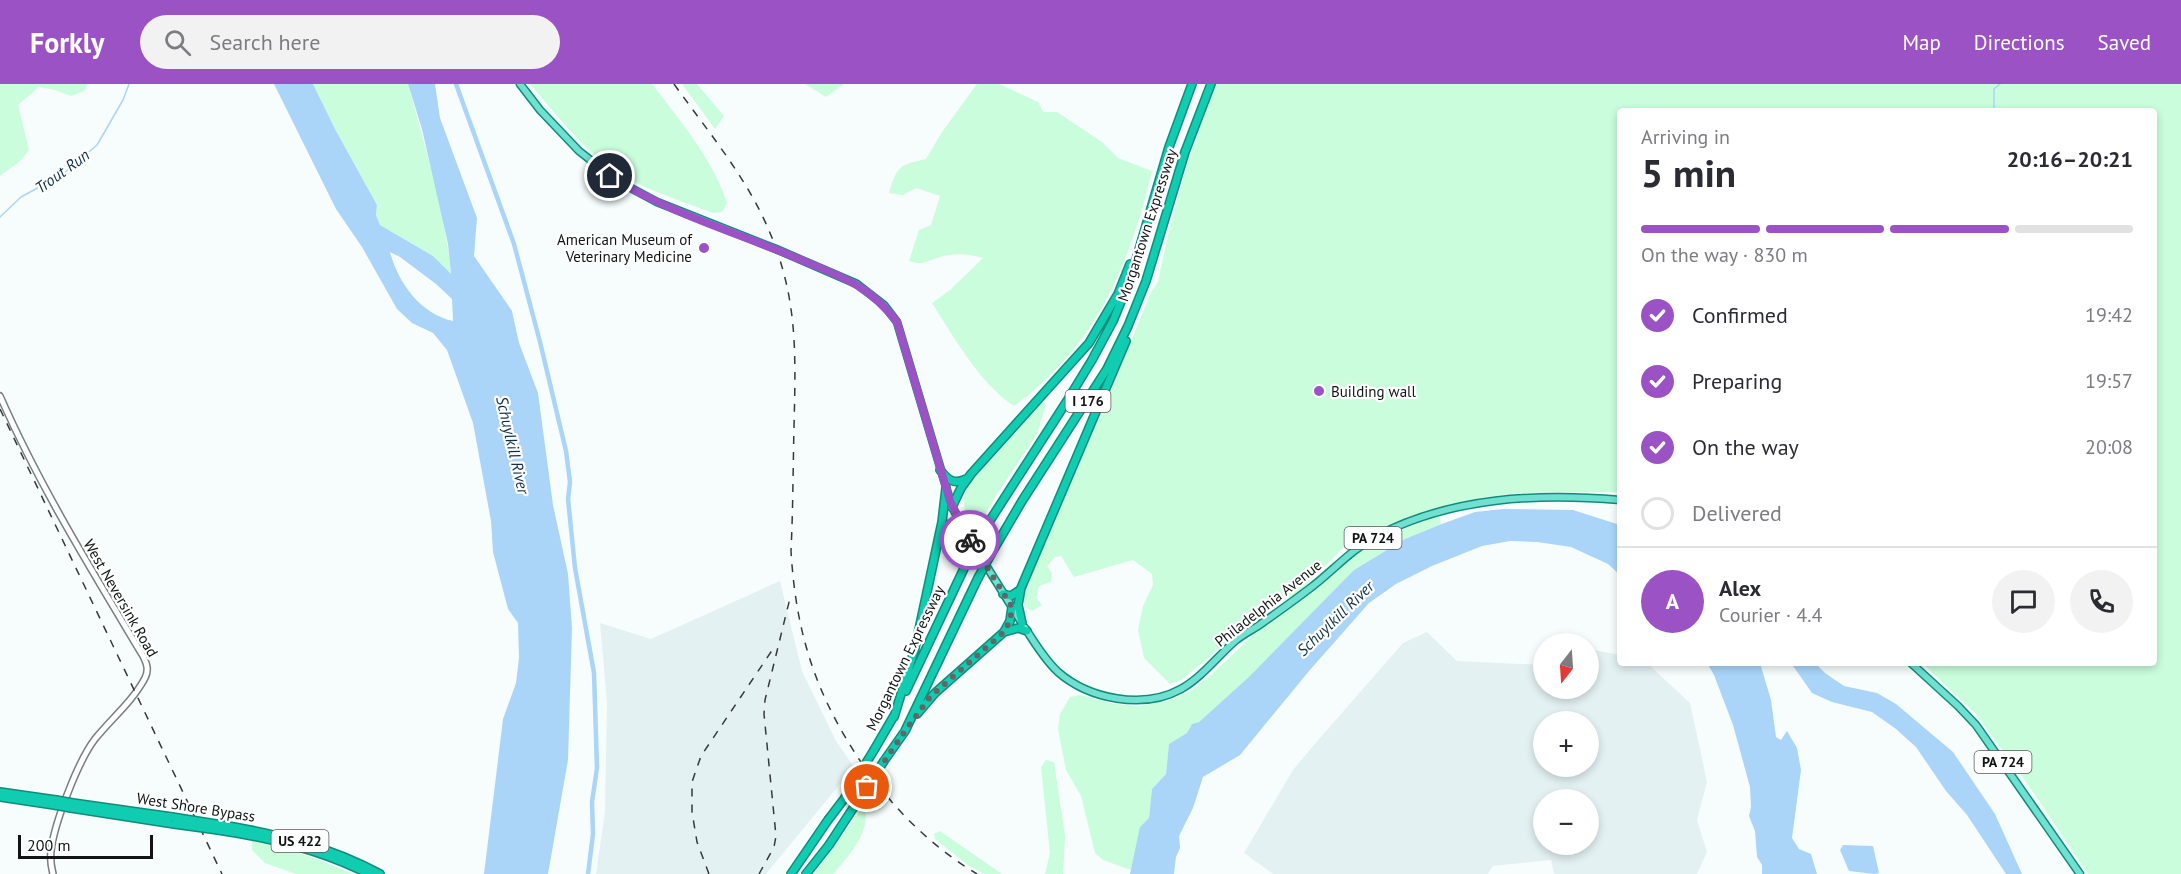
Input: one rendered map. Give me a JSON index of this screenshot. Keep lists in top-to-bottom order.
{
  "streets": {
    "highway": [
      "Morgantown Expressway",
      "I 176",
      "West Shore Bypass",
      "US 422"
    ],
    "main road": ["PA 724", "Philadelphia Avenue"],
    "street": ["West Neversink Road"]
  },
  "water": ["Trout Run", "Schuylkill River"],
  "places": ["American Museum of Veterinary Medicine", "Building wall"],
  "scale_bar": "200 m",
  "north": "bottom",
  "page": {
    "header": "Forkly",
    "search": "Search here",
    "nav": ["Map", "Directions", "Saved"],
    "heading": ["5 min", "Arriving in", "20:16–20:21"],
    "panel": ["Alex", "Courier · 4.4"],
    "bar": "On the way · 830 m",
    "list": [
      ["Confirmed", "19:42"],
      ["Preparing", "19:57"],
      ["On the way", "20:08"],
      "Delivered"
    ],
    "round": "A",
    "map_buttons": ["+", "−"],
    "scale": "200 m"
  }
}
